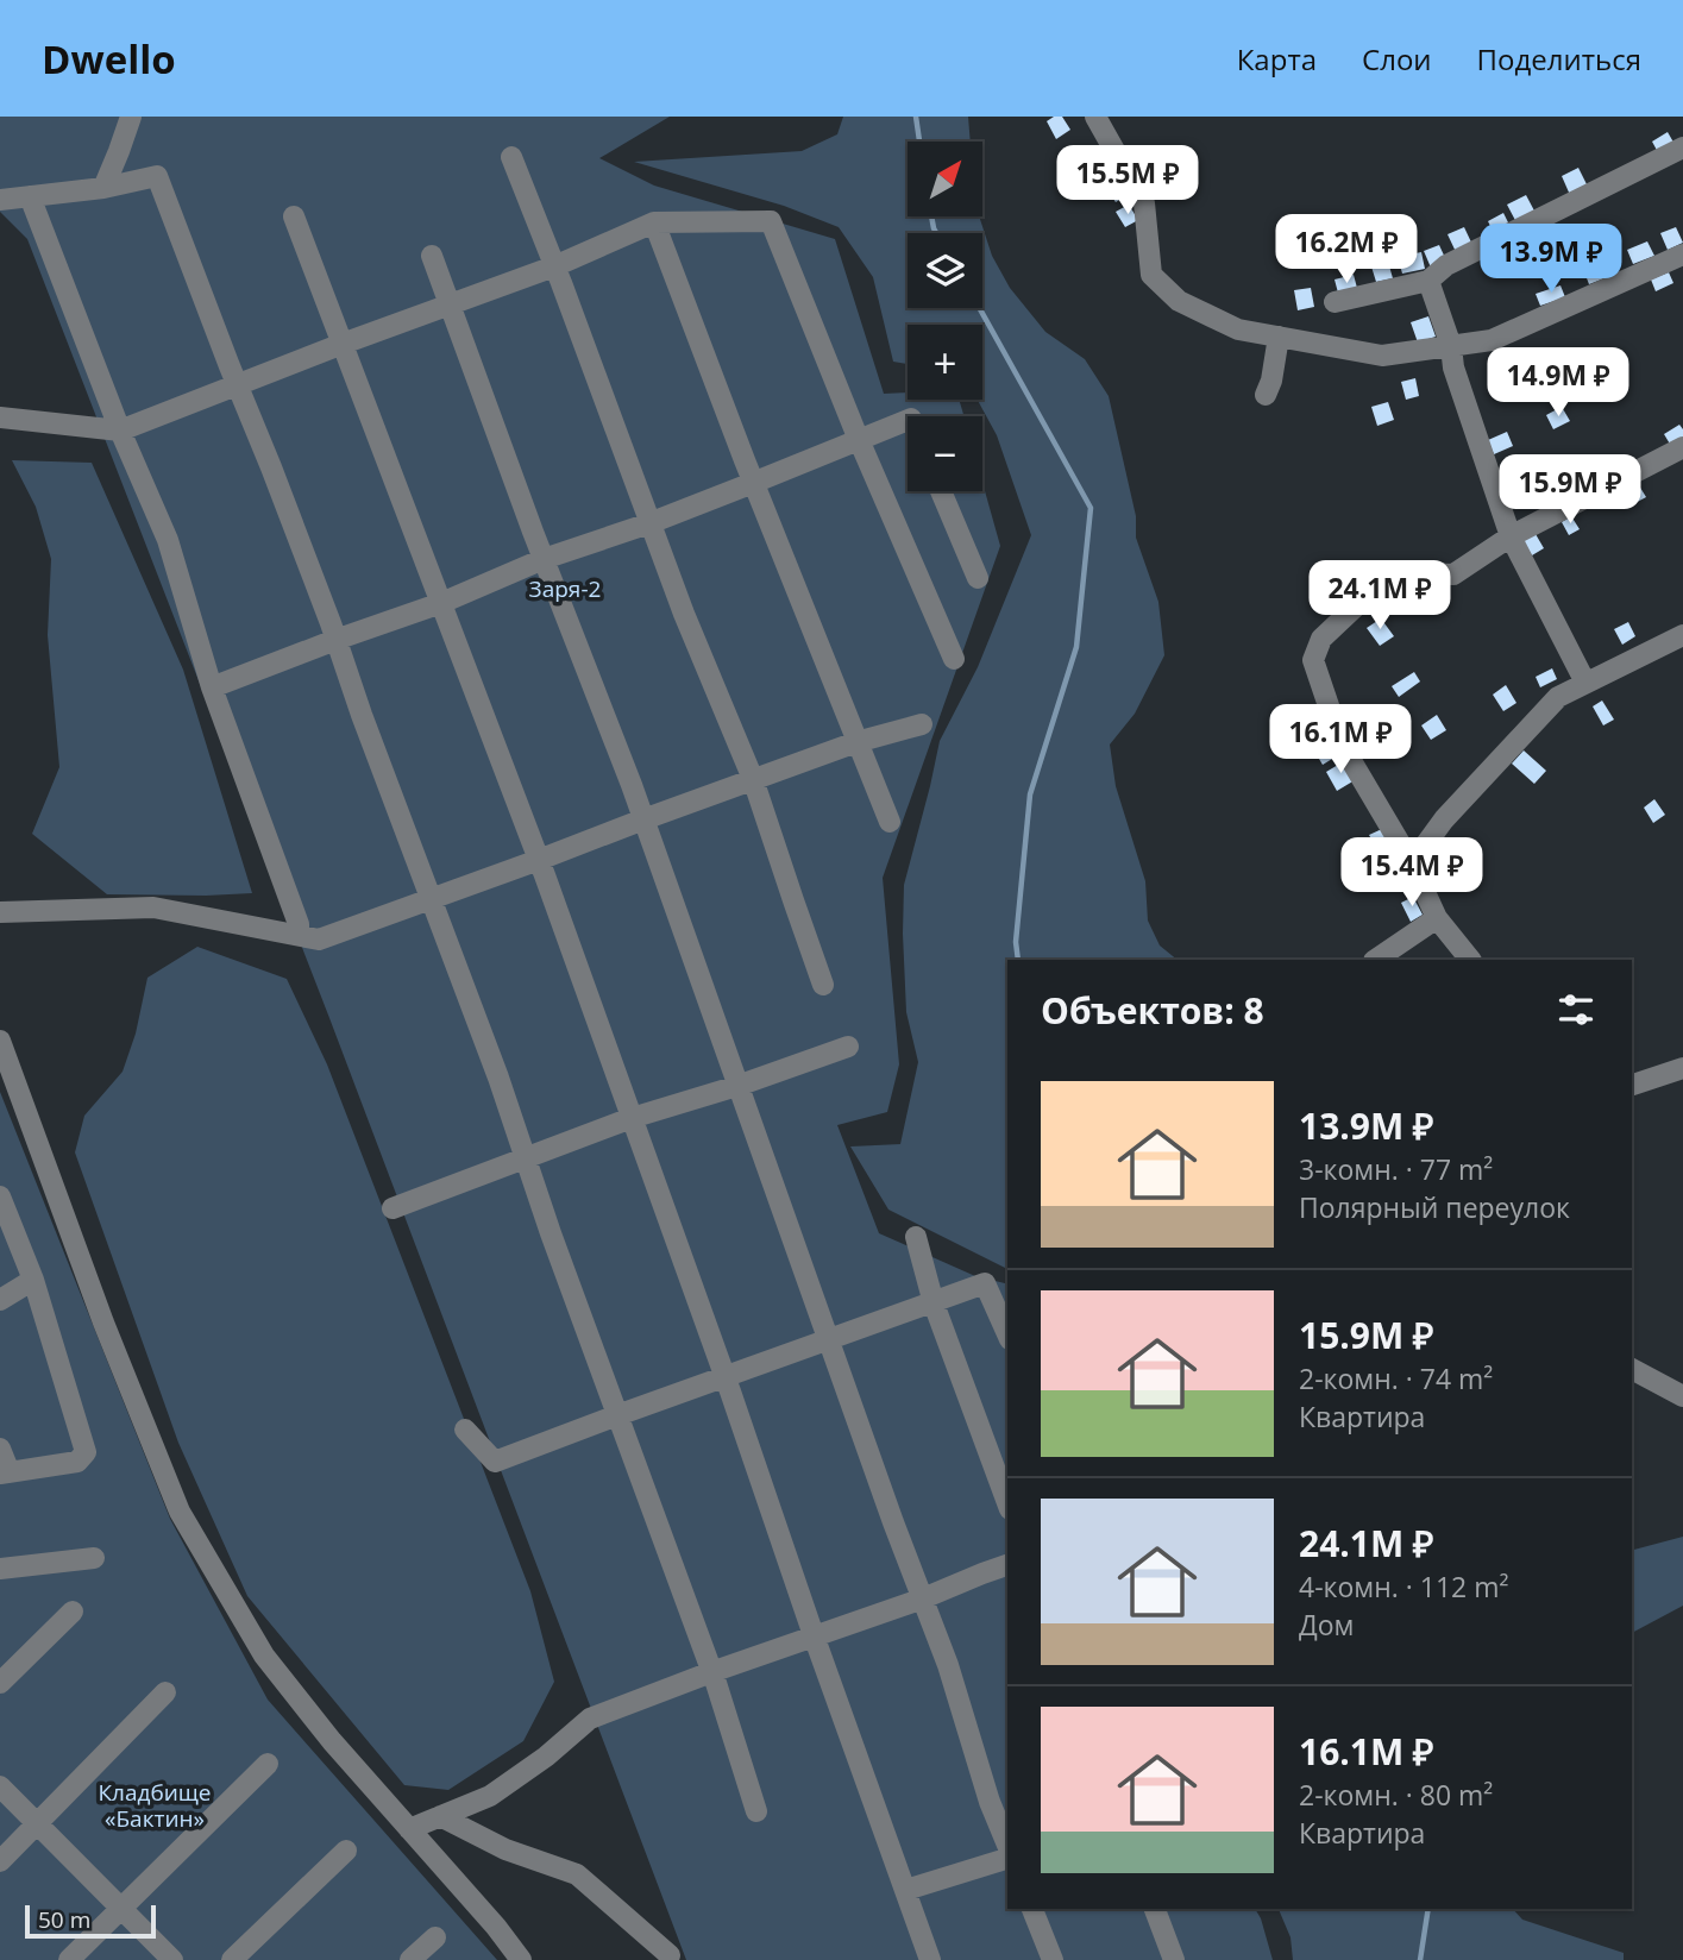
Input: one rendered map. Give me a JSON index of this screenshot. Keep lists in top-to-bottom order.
{
  "parks": ["Заря-2", "Кладбище «Бактин»"],
  "scale_bar": "50 m",
  "north": "top right",
  "page": {
    "header": "Dwello",
    "nav": ["Карта", "Слои", "Поделиться"],
    "map_buttons": ["+", "−"],
    "price": [
      "15.5M ₽",
      "16.2M ₽",
      "13.9M ₽",
      "14.9M ₽",
      "15.9M ₽",
      "24.1M ₽",
      "16.1M ₽",
      "15.4M ₽"
    ],
    "heading": "Объектов: 8",
    "list": [
      {
        "name": "13.9M ₽",
        "note": "3-комн. · 77 m² · Полярный переулок"
      },
      {
        "name": "15.9M ₽",
        "note": "2-комн. · 74 m² · Квартира"
      },
      {
        "name": "24.1M ₽",
        "note": "4-комн. · 112 m² · Дом"
      },
      {
        "name": "16.1M ₽",
        "note": "2-комн. · 80 m² · Квартира"
      }
    ],
    "scale": "50 m"
  }
}
